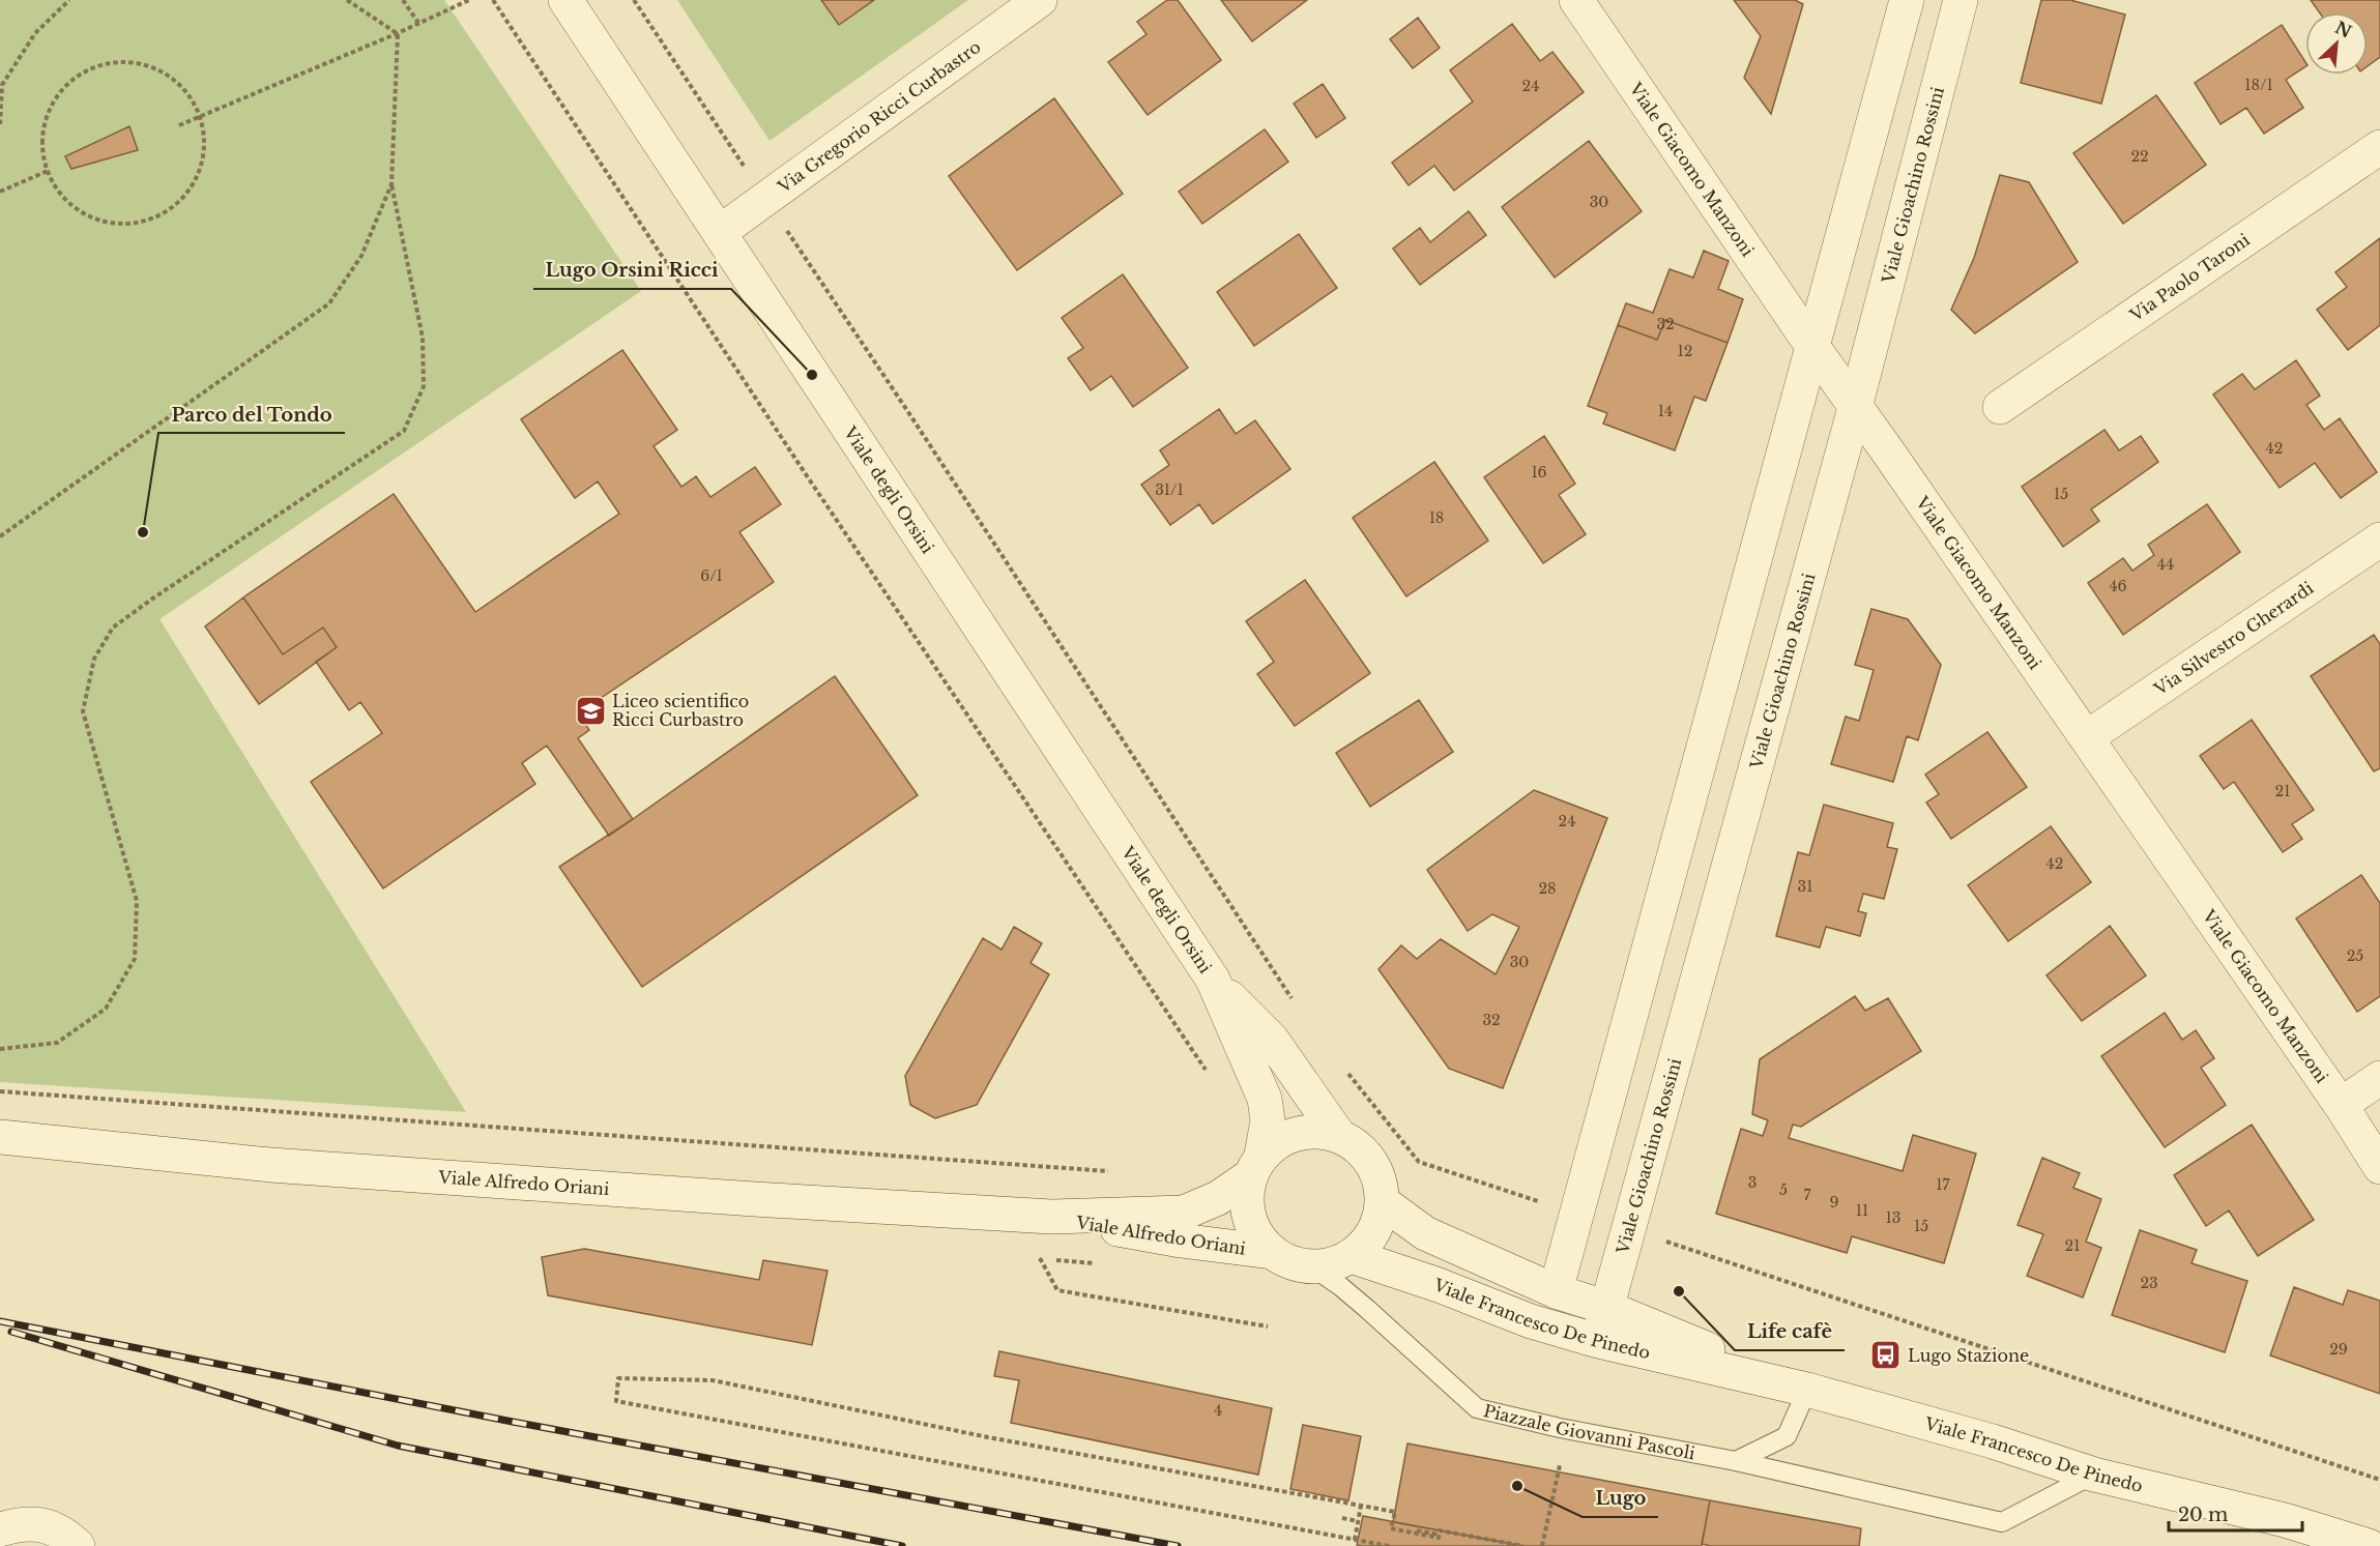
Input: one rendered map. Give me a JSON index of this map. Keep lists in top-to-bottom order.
{
  "streets": {
    "street": [
      "Via Gregorio Ricci Curbastro",
      "Viale Giacomo Manzoni",
      "Viale Gioachino Rossini",
      "Via Paolo Taroni",
      "Viale degli Orsini",
      "Via Silvestro Gherardi",
      "Viale Alfredo Oriani",
      "Viale Francesco De Pinedo"
    ],
    "lane": ["Piazzale Giovanni Pascoli"]
  },
  "crossings": [
    ["Via Gregorio Ricci Curbastro", "Viale degli Orsini"],
    ["Viale Giacomo Manzoni", "Viale Gioachino Rossini"],
    ["Viale Giacomo Manzoni", "Via Silvestro Gherardi"],
    ["Viale Gioachino Rossini", "Viale Francesco De Pinedo"],
    ["Viale degli Orsini", "Viale Alfredo Oriani"],
    ["Viale degli Orsini", "Viale Francesco De Pinedo"],
    ["Viale degli Orsini", "Piazzale Giovanni Pascoli"],
    ["Viale Alfredo Oriani", "Viale Francesco De Pinedo"],
    ["Viale Alfredo Oriani", "Piazzale Giovanni Pascoli"],
    ["Viale Francesco De Pinedo", "Piazzale Giovanni Pascoli"]
  ],
  "places": {
    "other": [
      "Lugo Orsini Ricci",
      "Parco del Tondo",
      "Life cafè",
      "Lugo"
    ],
    "school or university": ["Liceo scientifico Ricci Curbastro"],
    "bus stop": ["Lugo Stazione"]
  },
  "house_numbers": [
    "18/1",
    "24",
    "22",
    "30",
    "32",
    "12",
    "14",
    "42",
    "16",
    "31/1",
    "15",
    "18",
    "44",
    "6/1",
    "46",
    "21",
    "24",
    "42",
    "31",
    "28",
    "25",
    "30",
    "32",
    "3",
    "17",
    "5",
    "7",
    "9",
    "11",
    "13",
    "15",
    "21",
    "23",
    "29",
    "4"
  ],
  "scale_bar": "20 m",
  "north": "top right"
}
